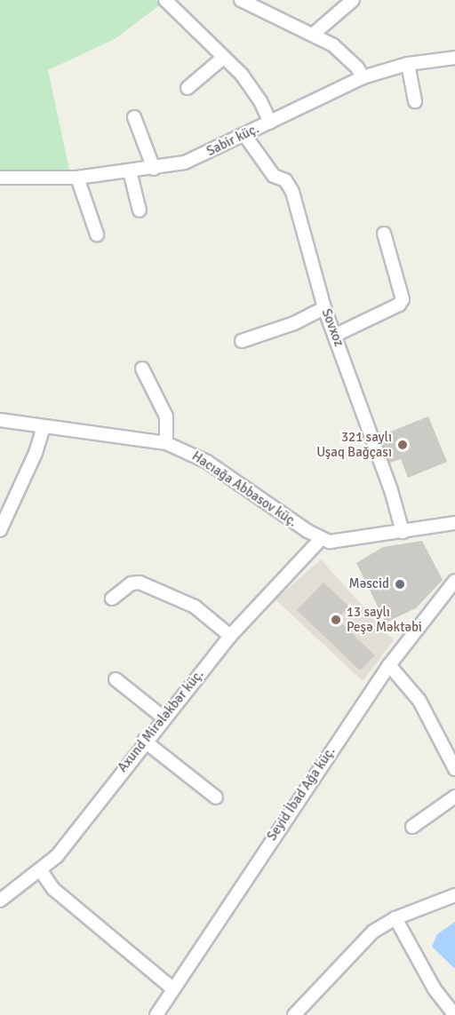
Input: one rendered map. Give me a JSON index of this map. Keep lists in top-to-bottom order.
{
  "streets": {
    "street": [
      "Sabir küç.",
      "Sovxoz",
      "Hacıağa Abbasov küç.",
      "Axund Mirələkbər küç.",
      "Seyid İbad Ağa küç."
    ]
  },
  "crossings": [
    ["Sabir küç.", "Sovxoz"],
    ["Sovxoz", "Hacıağa Abbasov küç."],
    ["Hacıağa Abbasov küç.", "Axund Mirələkbər küç."]
  ],
  "places": ["321 saylı Uşaq Bağçası", "Məscid", "13 saylı Peşə Məktəbi"]
}
